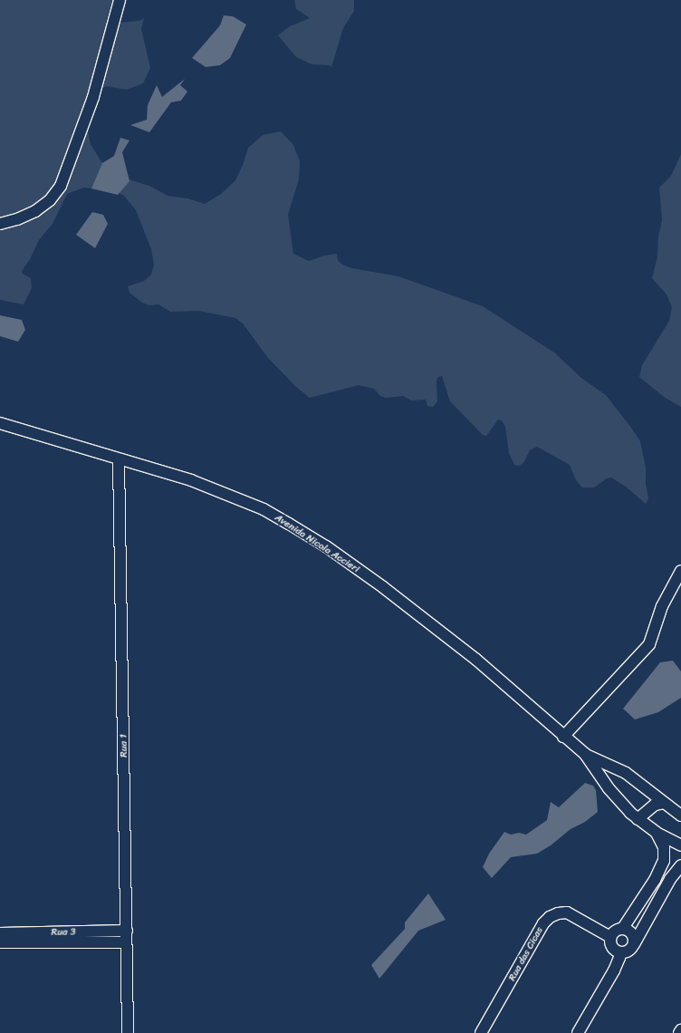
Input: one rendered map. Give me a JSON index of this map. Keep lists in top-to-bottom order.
{
  "streets": {
    "street": [
      "Avenida Nicola Accieri",
      "Rua 1",
      "Rua 3",
      "Rua das Cicas"
    ]
  },
  "crossings": [
    ["Avenida Nicola Accieri", "Rua 1"],
    ["Rua 1", "Rua 3"]
  ]
}
